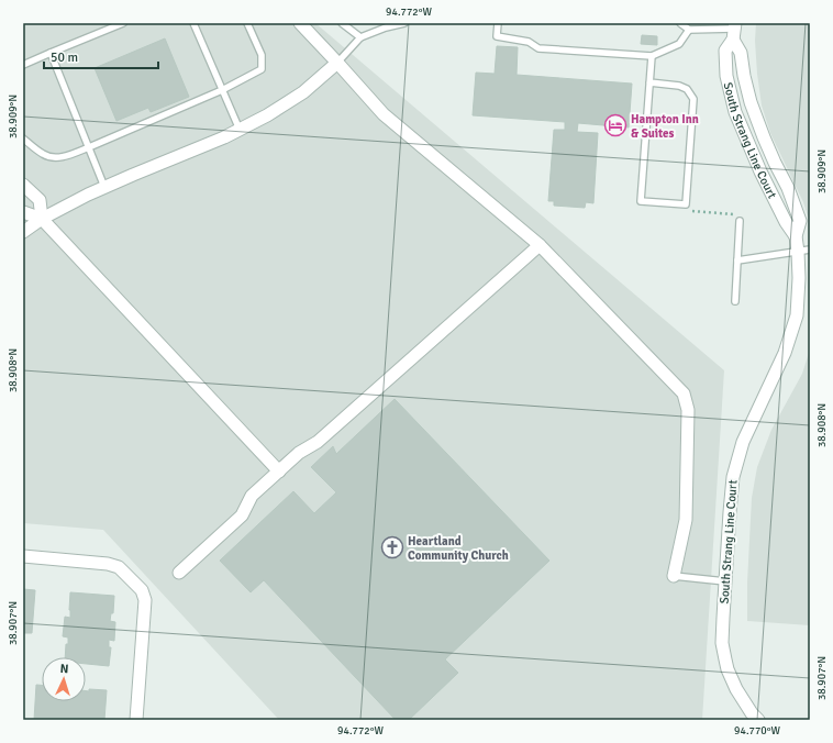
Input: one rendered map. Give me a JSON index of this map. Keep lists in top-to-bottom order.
{
  "streets": {
    "street": ["South Strang Line Court"]
  },
  "places": {
    "hotel": ["Hampton Inn & Suites"],
    "church": ["Heartland Community Church"]
  },
  "scale_bar": "50 m",
  "north": "top",
  "coordinates": [
    "94.772°W",
    "38.909°N",
    "38.908°N",
    "38.907°N",
    "94.770°W"
  ]
}
